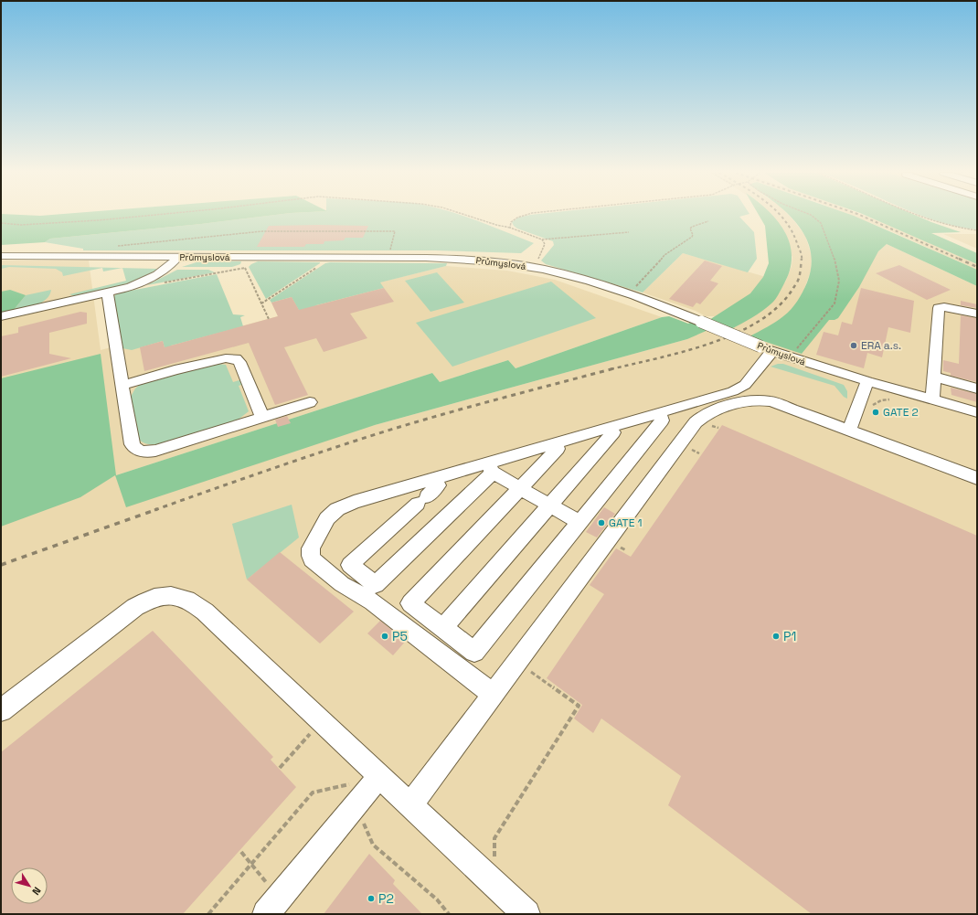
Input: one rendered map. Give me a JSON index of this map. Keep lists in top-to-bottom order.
{
  "streets": {
    "street": ["Průmyslová"]
  },
  "places": [
    "ERA a.s.",
    "GATE 2",
    "GATE 1",
    "P5",
    "P1",
    "P2"
  ],
  "north": "bottom right"
}
